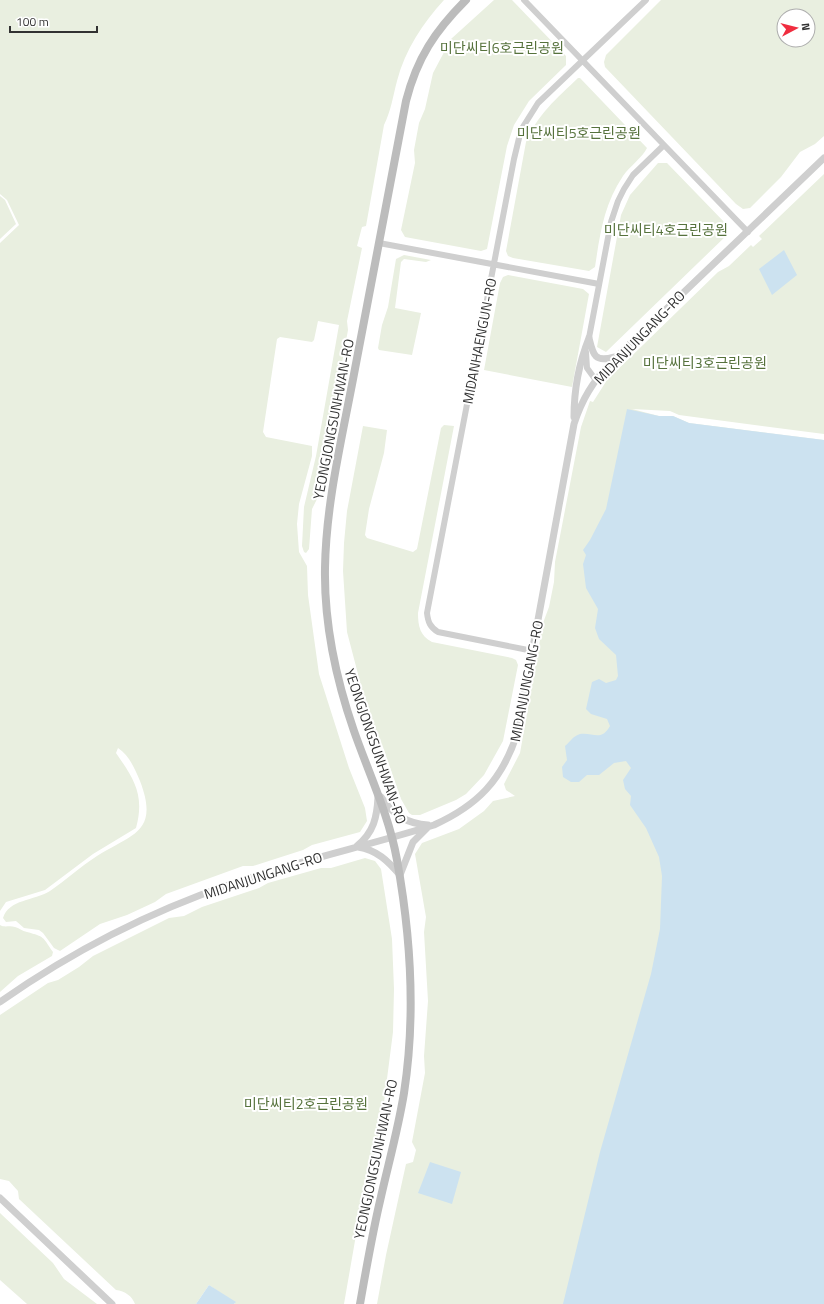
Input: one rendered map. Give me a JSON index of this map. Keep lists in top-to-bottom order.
{
  "streets": {
    "main road": ["YEONGJONGSUNHWAN-RO"],
    "street": ["MIDANJUNGANG-RO", "MIDANHAENGUN-RO"]
  },
  "crossings": [
    ["MIDANJUNGANG-RO", "MIDANHAENGUN-RO"],
    ["MIDANJUNGANG-RO", "YEONGJONGSUNHWAN-RO"]
  ],
  "parks": [
    "미단씨티6호근린공원",
    "미단씨티5호근린공원",
    "미단씨티4호근린공원",
    "미단씨티3호근린공원",
    "미단씨티2호근린공원"
  ],
  "scale_bar": "100 m",
  "north": "right"
}
